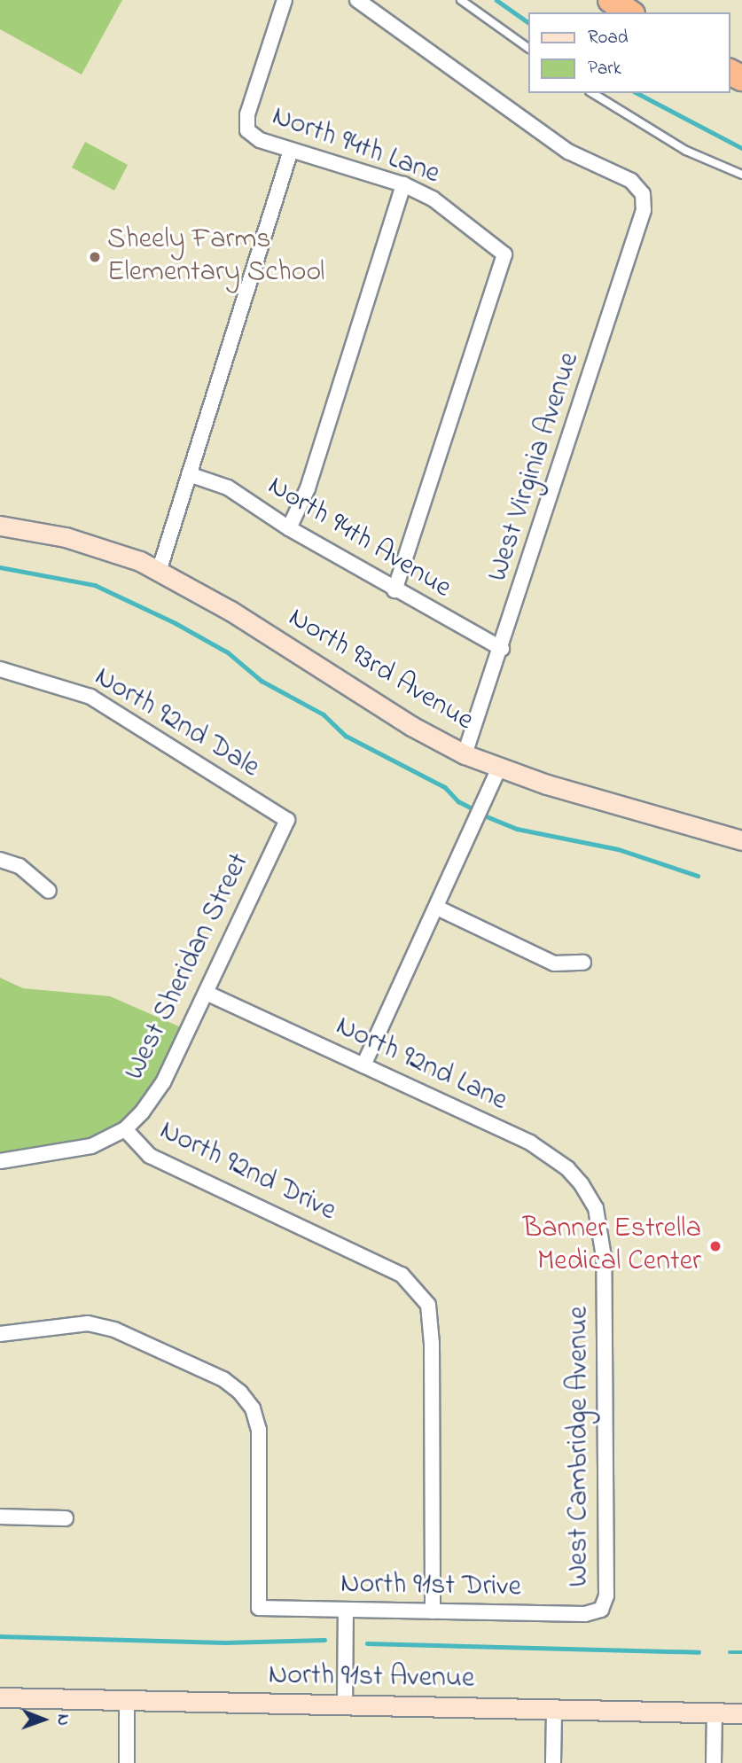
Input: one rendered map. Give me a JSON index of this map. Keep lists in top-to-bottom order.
{
  "streets": {
    "street": [
      "North 94th Lane",
      "West Virginia Avenue",
      "North 94th Avenue",
      "North 93rd Avenue",
      "North 92nd Dale",
      "West Sheridan Street",
      "North 92nd Lane",
      "North 92nd Drive",
      "West Cambridge Avenue",
      "North 91st Drive",
      "North 91st Avenue"
    ]
  },
  "crossings": [
    ["North 94th Lane", "North 94th Avenue"],
    ["West Virginia Avenue", "North 94th Avenue"],
    ["West Virginia Avenue", "North 93rd Avenue"],
    ["North 92nd Dale", "West Sheridan Street"],
    ["West Sheridan Street", "North 92nd Lane"],
    ["West Sheridan Street", "North 92nd Drive"],
    ["North 92nd Lane", "West Cambridge Avenue"],
    ["North 92nd Drive", "North 91st Drive"],
    ["West Cambridge Avenue", "North 91st Drive"]
  ],
  "places": ["Sheely Farms Elementary School", "Banner Estrella Medical Center"],
  "legend": ["Road", "Park"],
  "north": "right"
}
